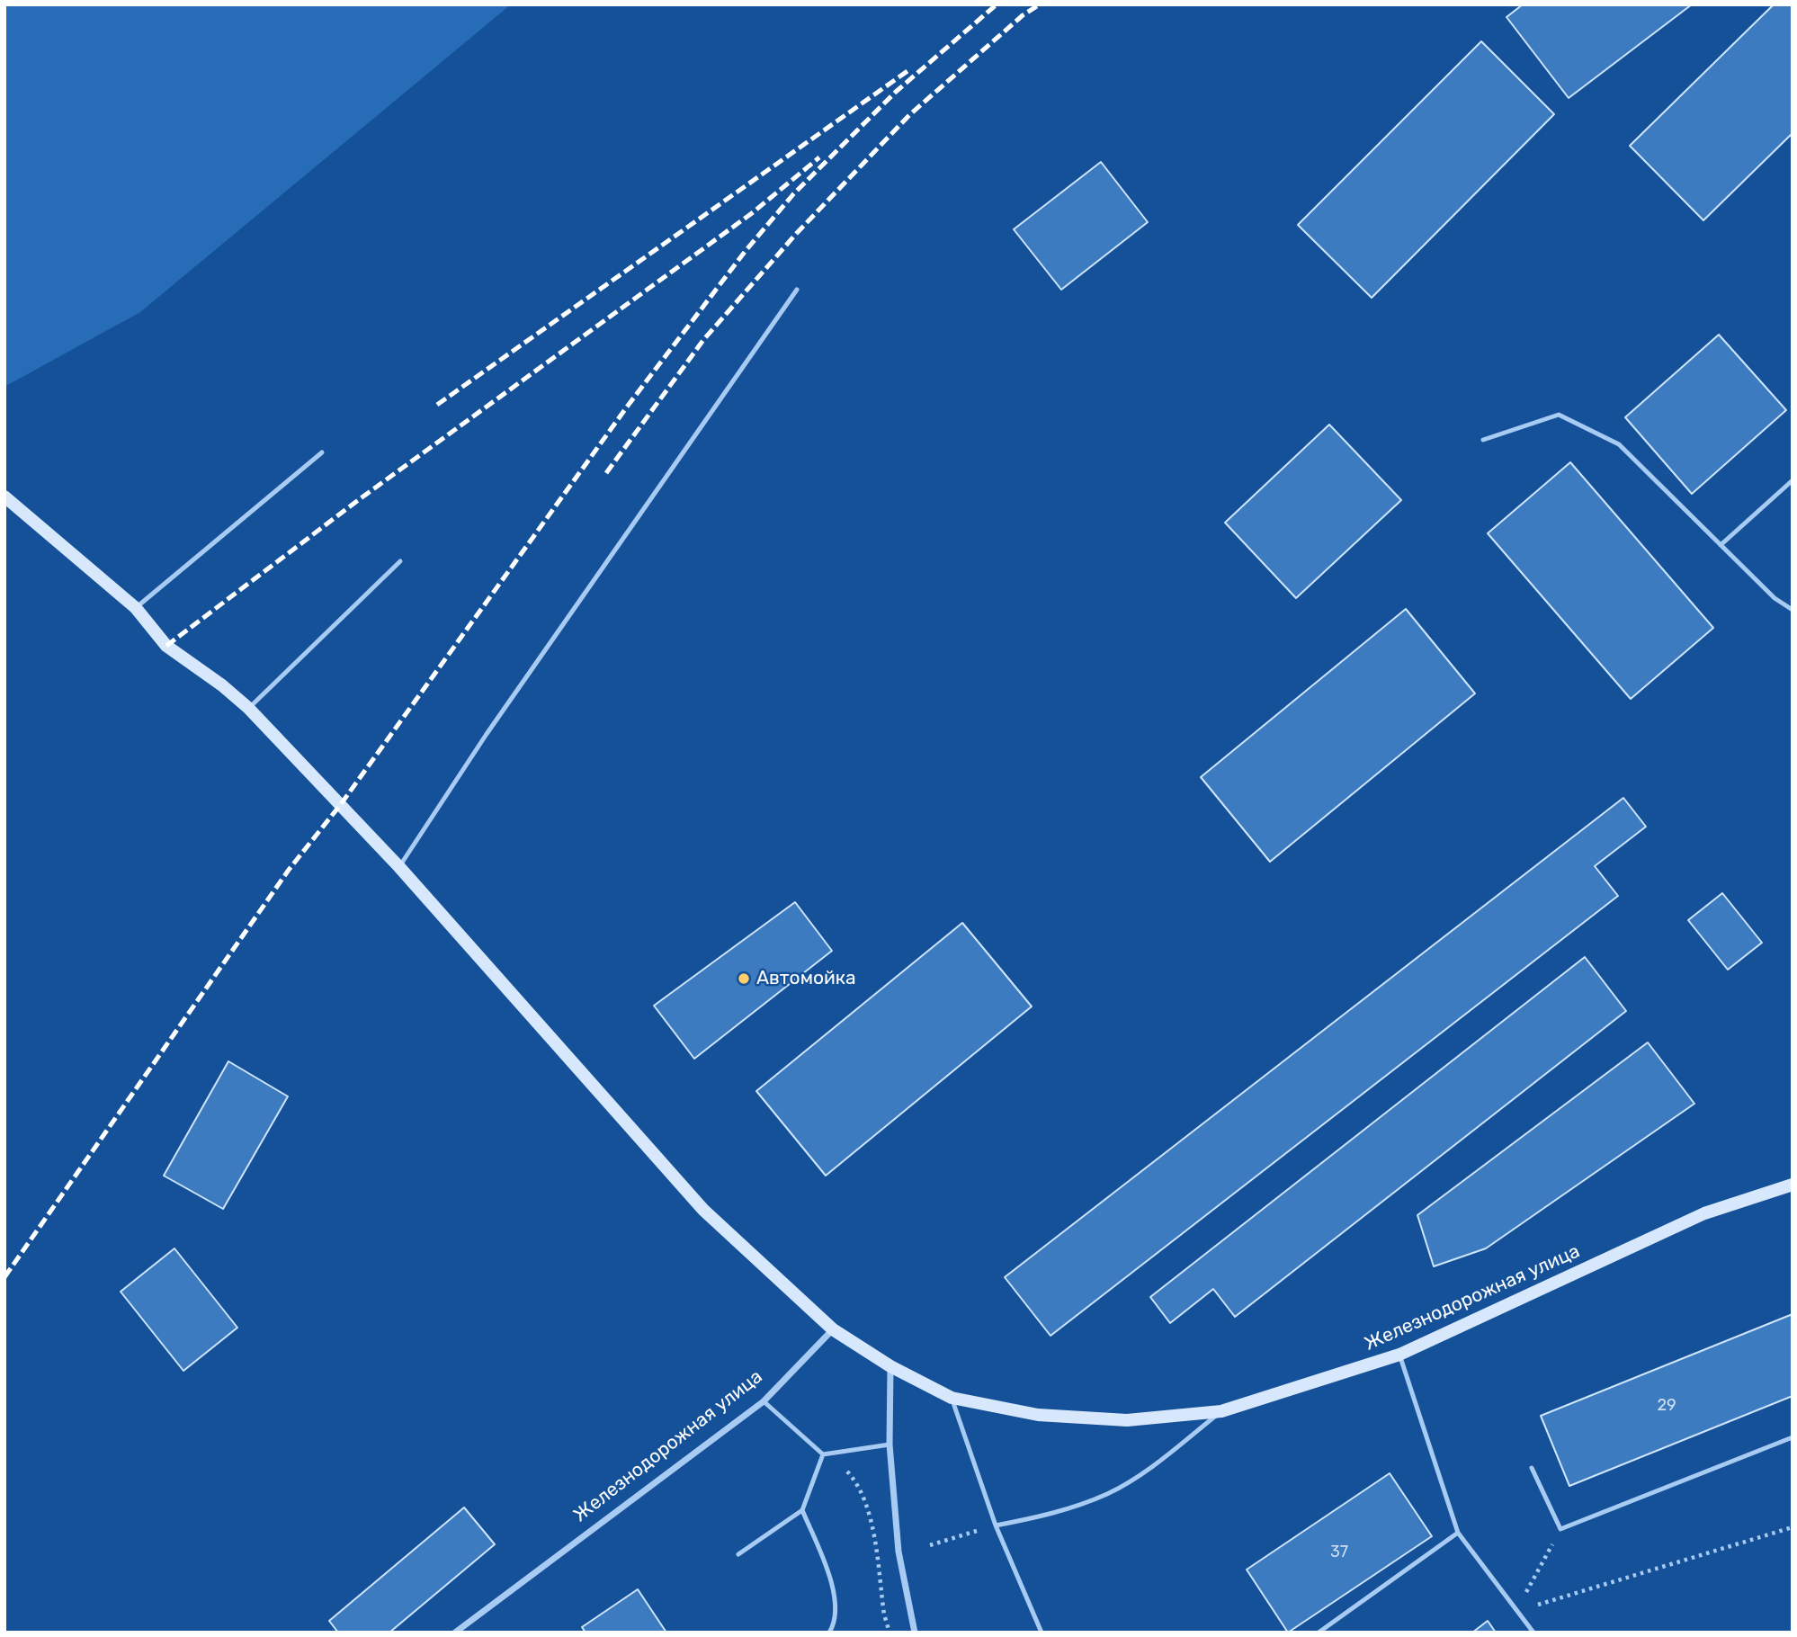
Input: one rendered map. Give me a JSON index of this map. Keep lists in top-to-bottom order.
{
  "streets": {
    "main road": ["Железнодорожная улица"]
  },
  "places": ["Автомойка"],
  "house_numbers": ["29", "37"]
}
